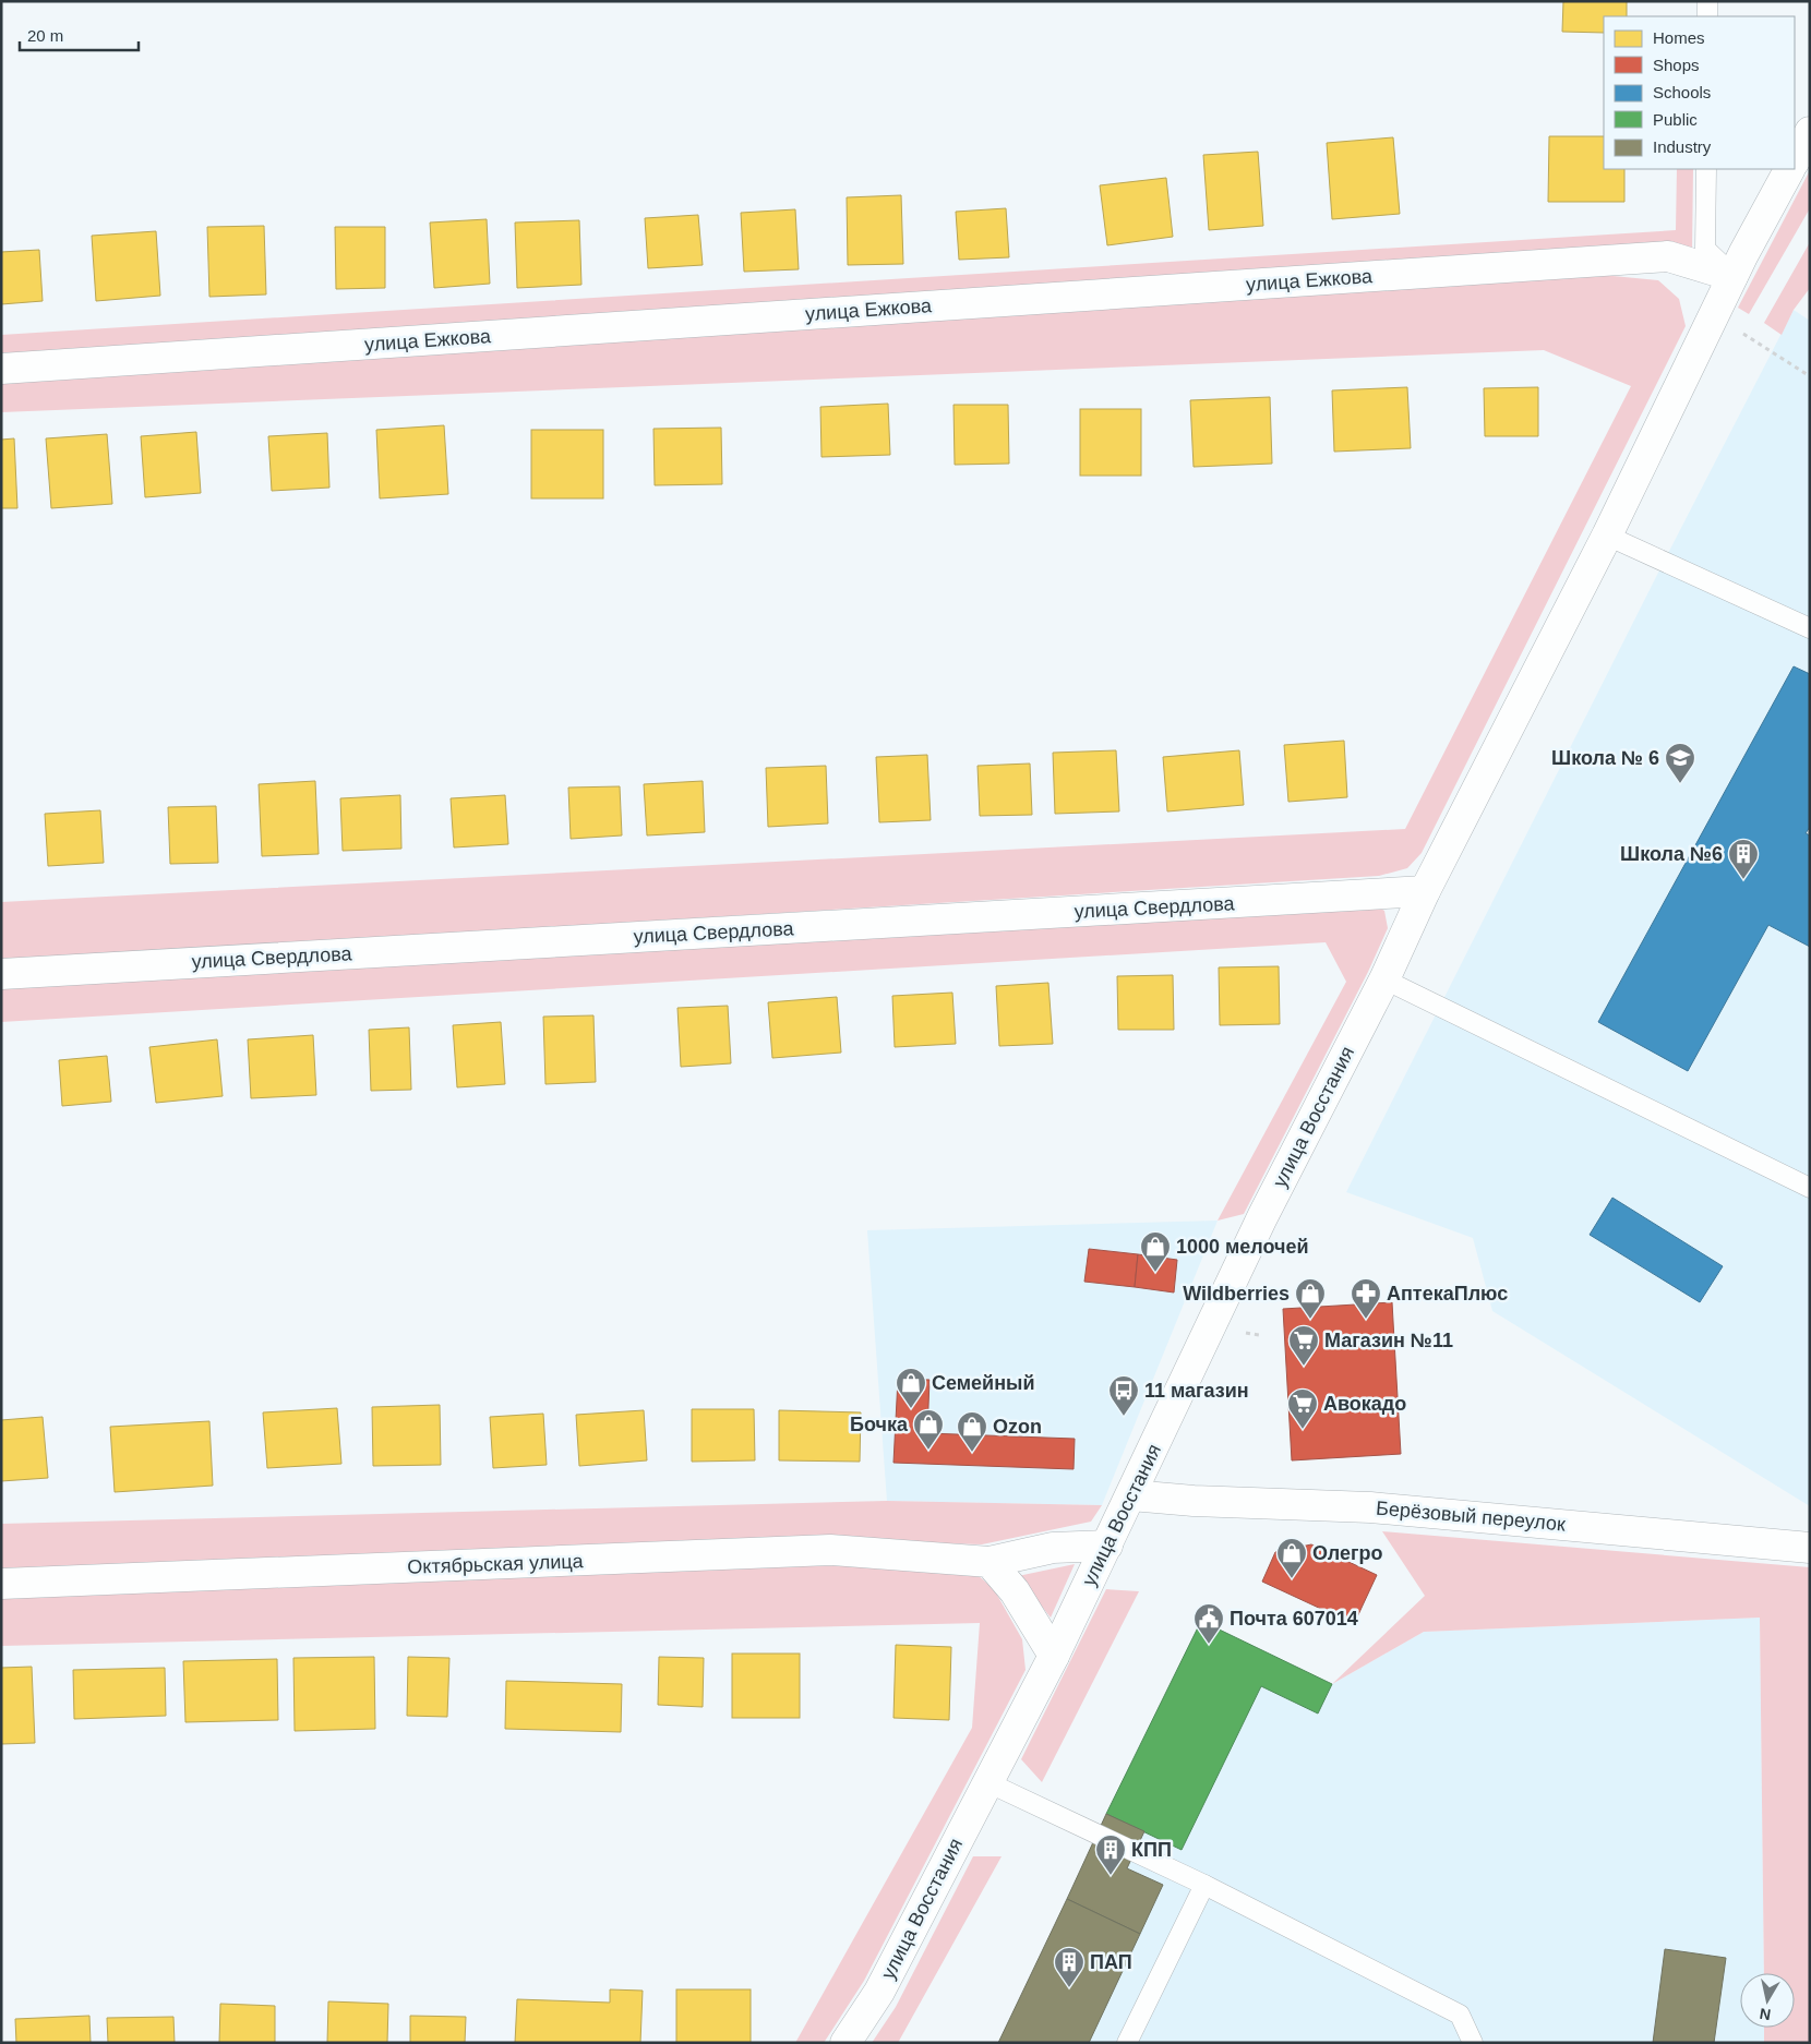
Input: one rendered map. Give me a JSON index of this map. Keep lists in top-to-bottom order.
{
  "streets": {
    "street": [
      "улица Ежкова",
      "улица Свердлова",
      "улица Восстания",
      "Берёзовый переулок",
      "Октябрьская улица"
    ]
  },
  "crossings": [
    ["улица Ежкова", "улица Восстания"],
    ["улица Свердлова", "улица Восстания"],
    ["улица Восстания", "Берёзовый переулок"],
    ["улица Восстания", "Октябрьская улица"]
  ],
  "places": {
    "school or university": ["Школа № 6"],
    "building": ["Школа №6", "КПП", "ПАП"],
    "shop": [
      "1000 мелочей",
      "Wildberries",
      "Семейный",
      "Бочка",
      "Ozon",
      "Олегро"
    ],
    "pharmacy": ["АптекаПлюс"],
    "supermarket": ["Магазин №11", "Авокадо"],
    "bus stop": ["11 магазин"],
    "public building": ["Почта 607014"]
  },
  "legend": [
    "Homes",
    "Shops",
    "Schools",
    "Public",
    "Industry"
  ],
  "scale_bar": "20 m",
  "north": "bottom"
}
